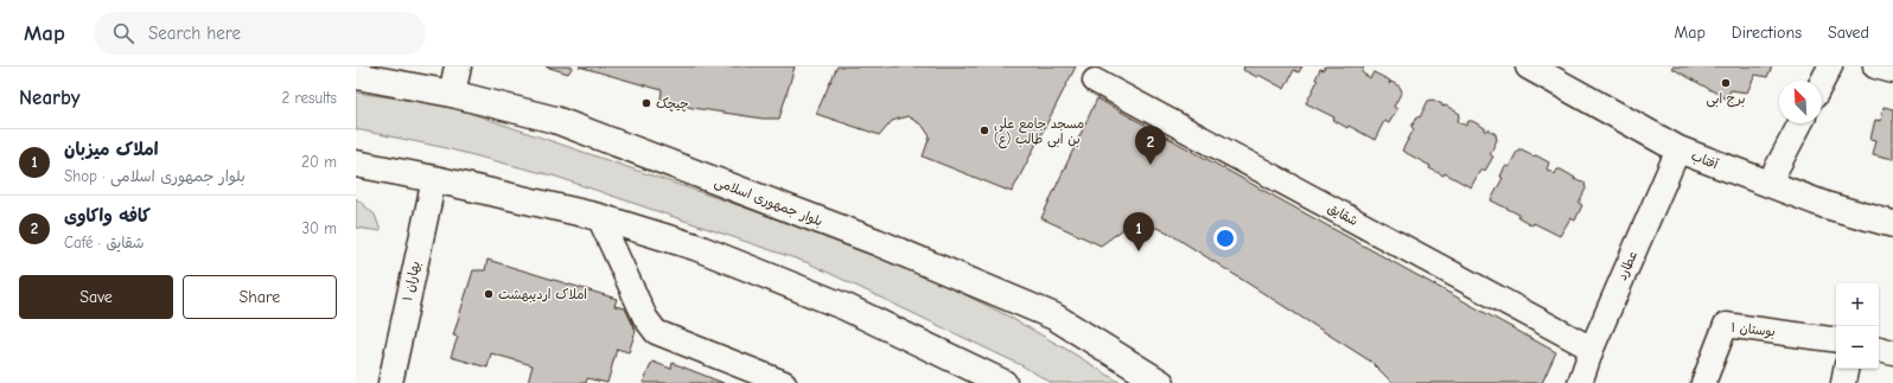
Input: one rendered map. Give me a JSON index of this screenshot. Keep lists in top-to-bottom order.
{
  "streets": {
    "main road": ["آفتاب", "بلوار جمهوری اسلامی"],
    "street": [
      "شقایق",
      "عطارد",
      "بهاران ۱",
      "بوستان ۱"
    ]
  },
  "crossings": [
    ["آفتاب", "عطارد"],
    ["شقایق", "عطارد"]
  ],
  "places": [
    "برج ابی",
    "چیچک",
    "مسجد جامع علی بن ابی طالب (ع)",
    "املاک اردیبهشت"
  ],
  "north": "top left",
  "page": {
    "header": "Map",
    "search": "Search here",
    "nav": ["Map", "Directions", "Saved"],
    "heading": ["Nearby", "2 results"],
    "pins": ["2", "1"],
    "list": [
      {
        "mark": "1",
        "name": "املاک میزبان",
        "note": "Shop · بلوار جمهوری اسلامی",
        "value": "20 m"
      },
      {
        "mark": "2",
        "name": "کافه واکاوی",
        "note": "Café · شقایق",
        "value": "30 m"
      }
    ],
    "buttons": ["Save", "Share"],
    "map_buttons": ["+", "−"]
  }
}
